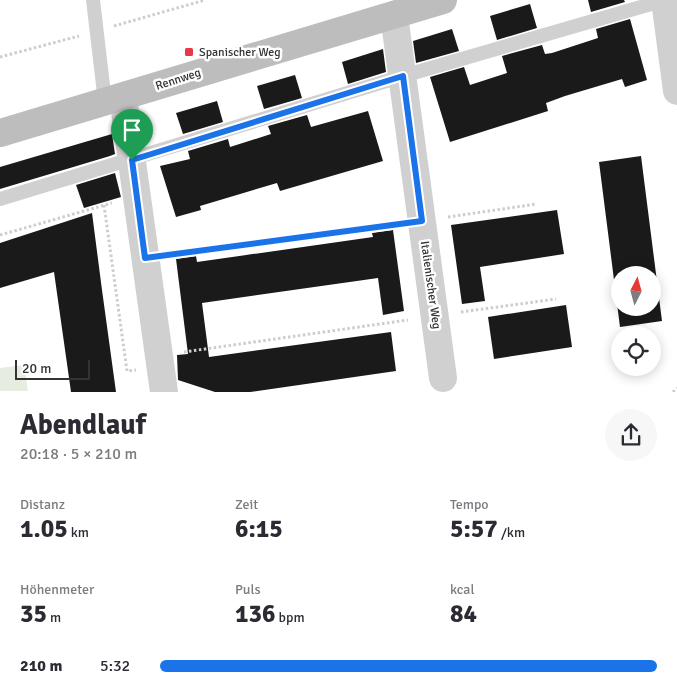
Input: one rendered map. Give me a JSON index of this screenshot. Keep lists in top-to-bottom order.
{
  "streets": {
    "street": ["Rennweg", "Italienischer Weg"]
  },
  "crossings": [
    ["Rennweg", "Italienischer Weg"]
  ],
  "places": {
    "transit": ["Spanischer Weg"]
  },
  "scale_bar": "20 m",
  "north": "top",
  "page": {
    "scale": "20 m",
    "heading": ["Abendlauf", "20:18 · 5 × 210 m"],
    "stats": [
      ["Distanz", "1.05 km"],
      ["Zeit", "6:15"],
      ["Tempo", "5:57 /km"],
      ["Höhenmeter", "35 m"],
      ["Puls", "136 bpm"],
      ["kcal", "84"]
    ],
    "list": [
      {
        "name": "210 m",
        "note": "5:32"
      }
    ]
  }
}
